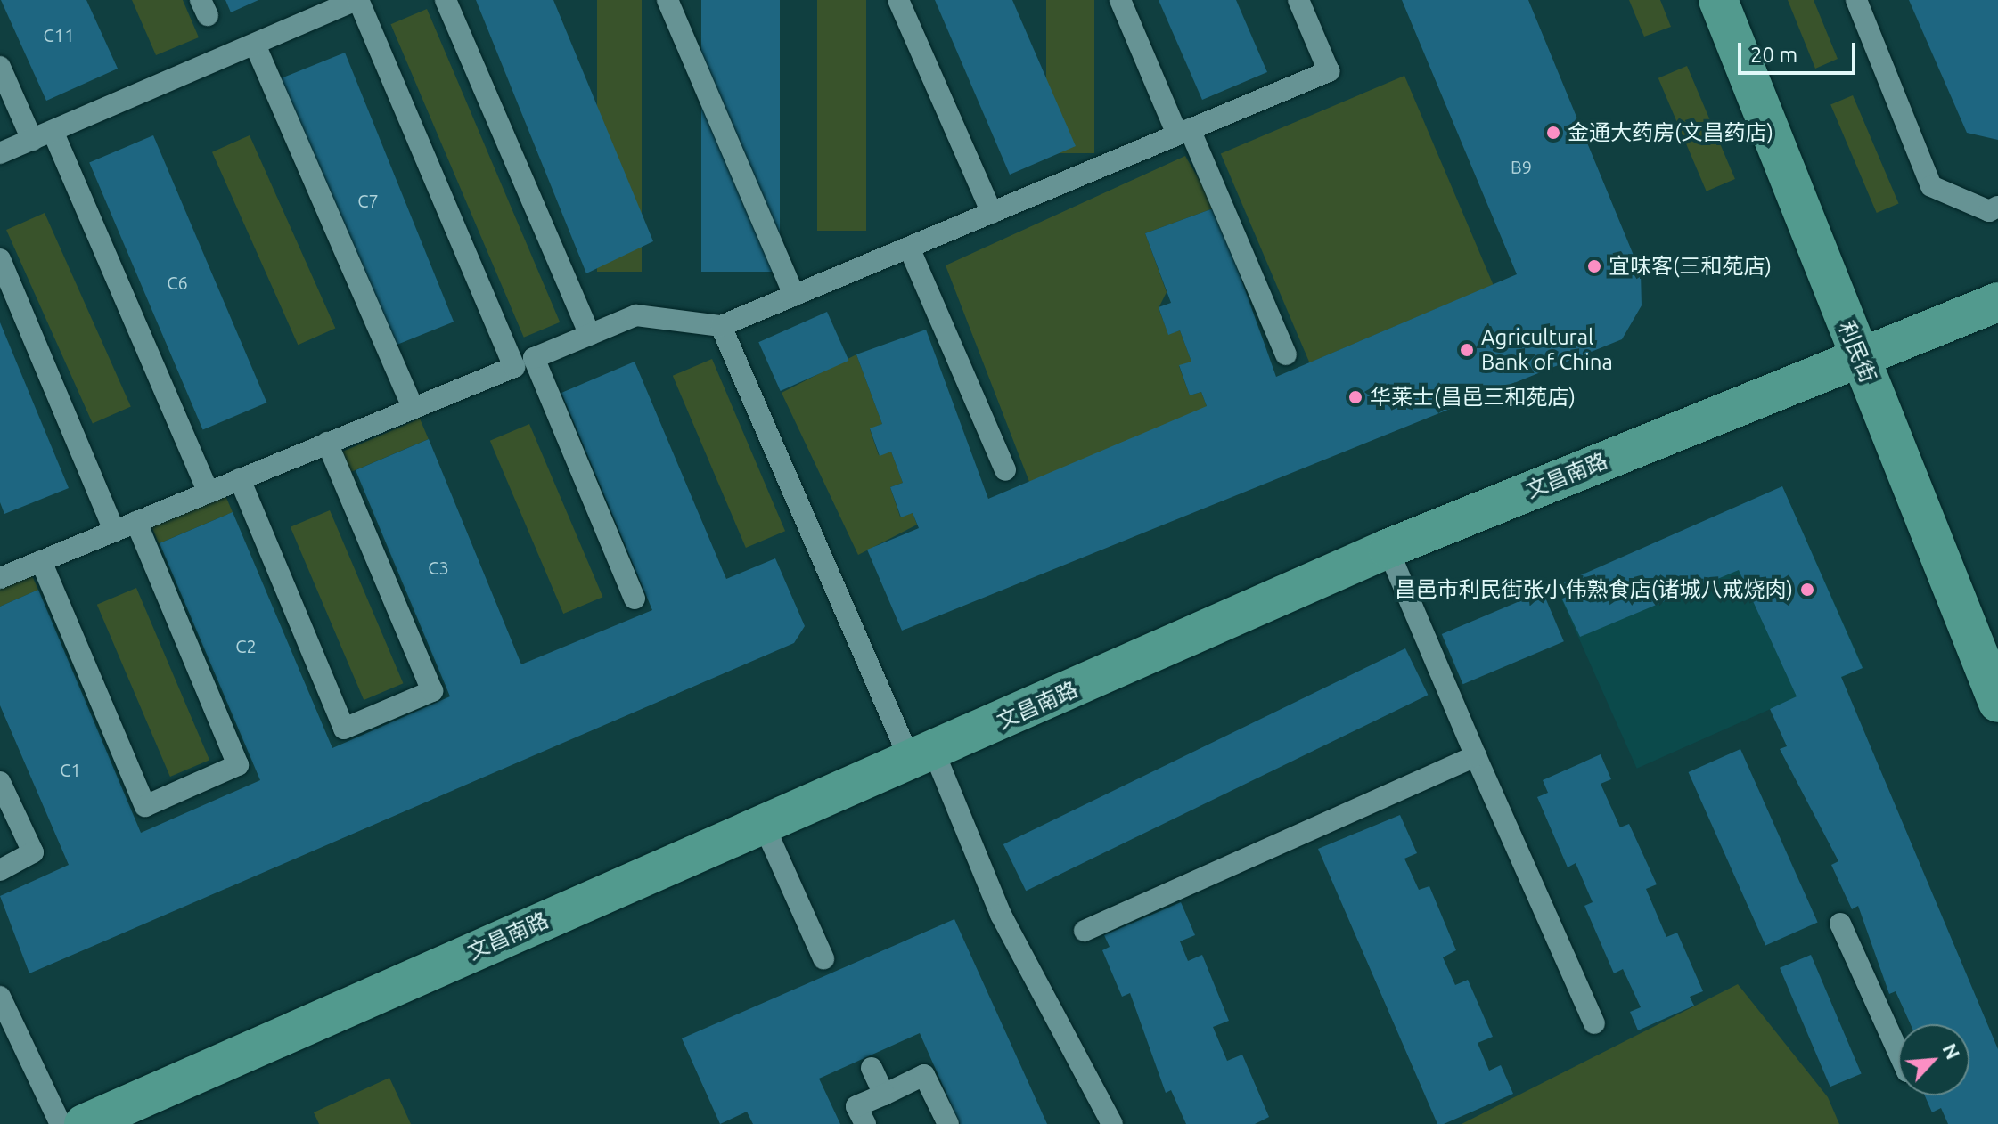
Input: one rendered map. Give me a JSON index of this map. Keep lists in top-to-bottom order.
{
  "streets": {
    "street": ["利民街", "文昌南路"]
  },
  "crossings": [
    ["利民街", "文昌南路"]
  ],
  "places": [
    "金通大药房(文昌药店)",
    "宜味客(三和苑店)",
    "Agricultural Bank of China",
    "华莱士(昌邑三和苑店)",
    "昌邑市利民街张小伟熟食店(诸城八戒烧肉)"
  ],
  "house_numbers": [
    "C11",
    "B9",
    "C7",
    "C6",
    "C3",
    "C2",
    "C1"
  ],
  "scale_bar": "20 m",
  "north": "top right"
}
